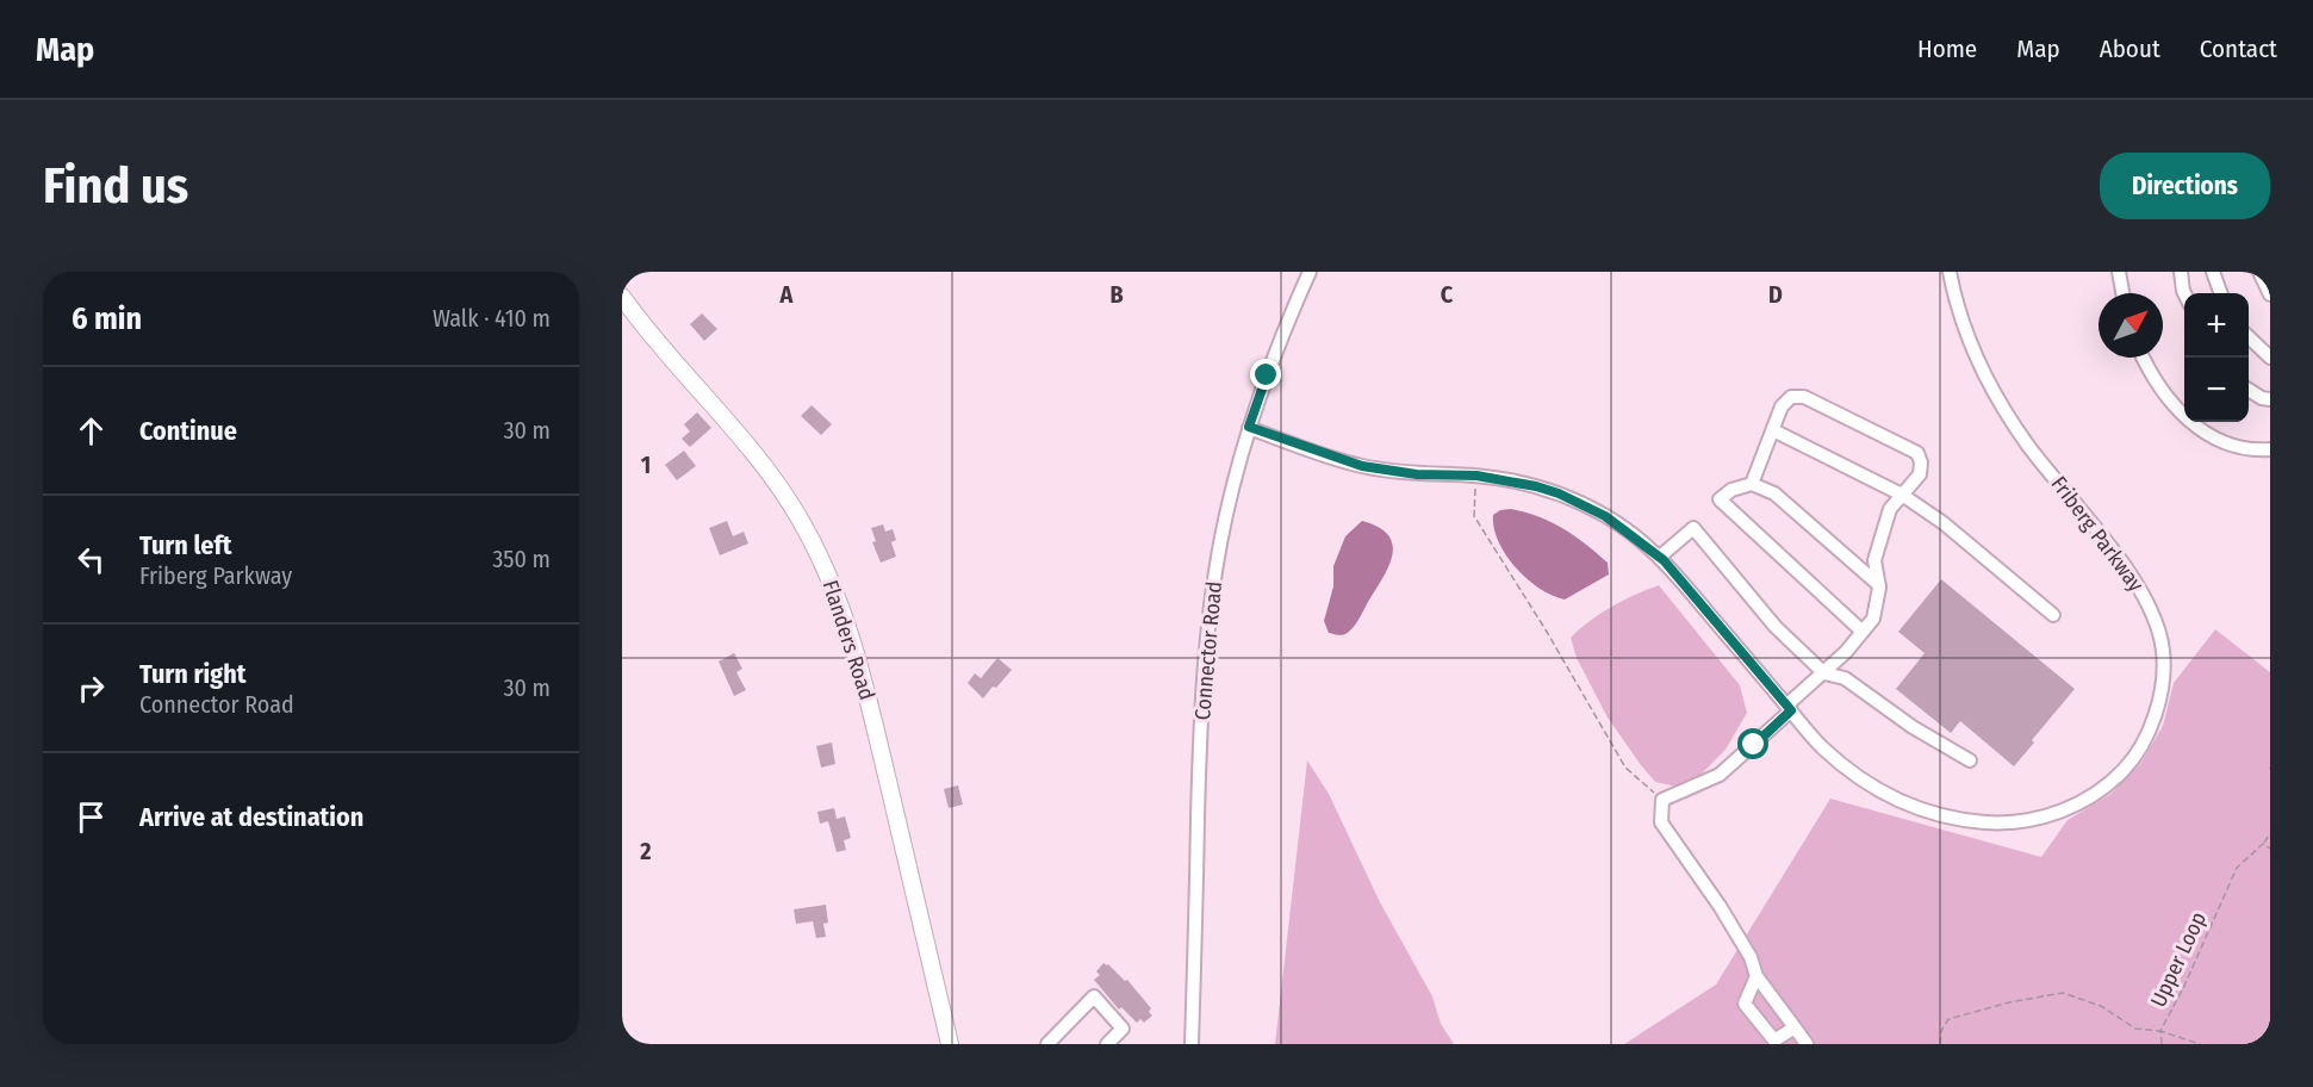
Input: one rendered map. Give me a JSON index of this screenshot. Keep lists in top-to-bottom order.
{
  "streets": {
    "main road": ["Flanders Road"],
    "street": ["Friberg Parkway", "Connector Road"],
    "path": ["Upper Loop"]
  },
  "crossings": [
    ["Friberg Parkway", "Connector Road"]
  ],
  "north": "top right",
  "page": {
    "header": "Map",
    "nav": [
      "Home",
      "Map",
      "About",
      "Contact"
    ],
    "buttons": "Directions",
    "title": "Find us",
    "heading": ["6 min", "Walk · 410 m"],
    "map_buttons": ["+", "−"],
    "list": [
      ["Continue", "30 m"],
      ["Turn left", "Friberg Parkway", "350 m"],
      ["Turn right", "Connector Road", "30 m"],
      "Arrive at destination"
    ]
  },
  "grid": {
    "columns": [
      "A",
      "B",
      "C",
      "D"
    ],
    "rows": ["1", "2"]
  }
}
